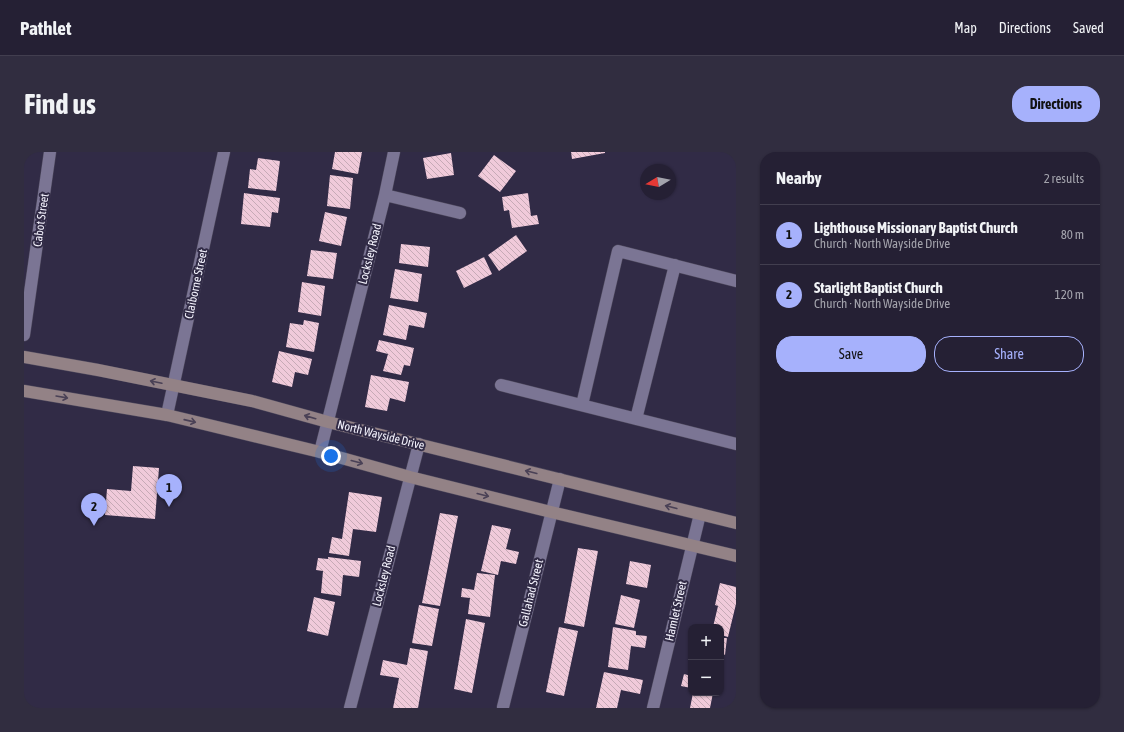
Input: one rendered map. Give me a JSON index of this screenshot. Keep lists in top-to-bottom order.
{
  "streets": {
    "main road": ["North Wayside Drive"],
    "street": [
      "Cabot Street",
      "Locksley Road",
      "Claiborne Street",
      "Gallahad Street",
      "Hamlet Street"
    ]
  },
  "crossings": [
    ["Locksley Road", "North Wayside Drive"],
    ["Claiborne Street", "North Wayside Drive"],
    ["North Wayside Drive", "Gallahad Street"],
    ["North Wayside Drive", "Hamlet Street"]
  ],
  "north": "left",
  "page": {
    "header": "Pathlet",
    "nav": ["Map", "Directions", "Saved"],
    "buttons": [
      "Directions",
      ["Save", "Share"]
    ],
    "title": "Find us",
    "heading": ["Nearby", "2 results"],
    "list": [
      {
        "mark": "1",
        "name": "Lighthouse Missionary Baptist Church",
        "note": "Church · North Wayside Drive",
        "value": "80 m"
      },
      {
        "mark": "2",
        "name": "Starlight Baptist Church",
        "note": "Church · North Wayside Drive",
        "value": "120 m"
      }
    ],
    "pins": ["1", "2"],
    "map_buttons": ["+", "−"]
  }
}
